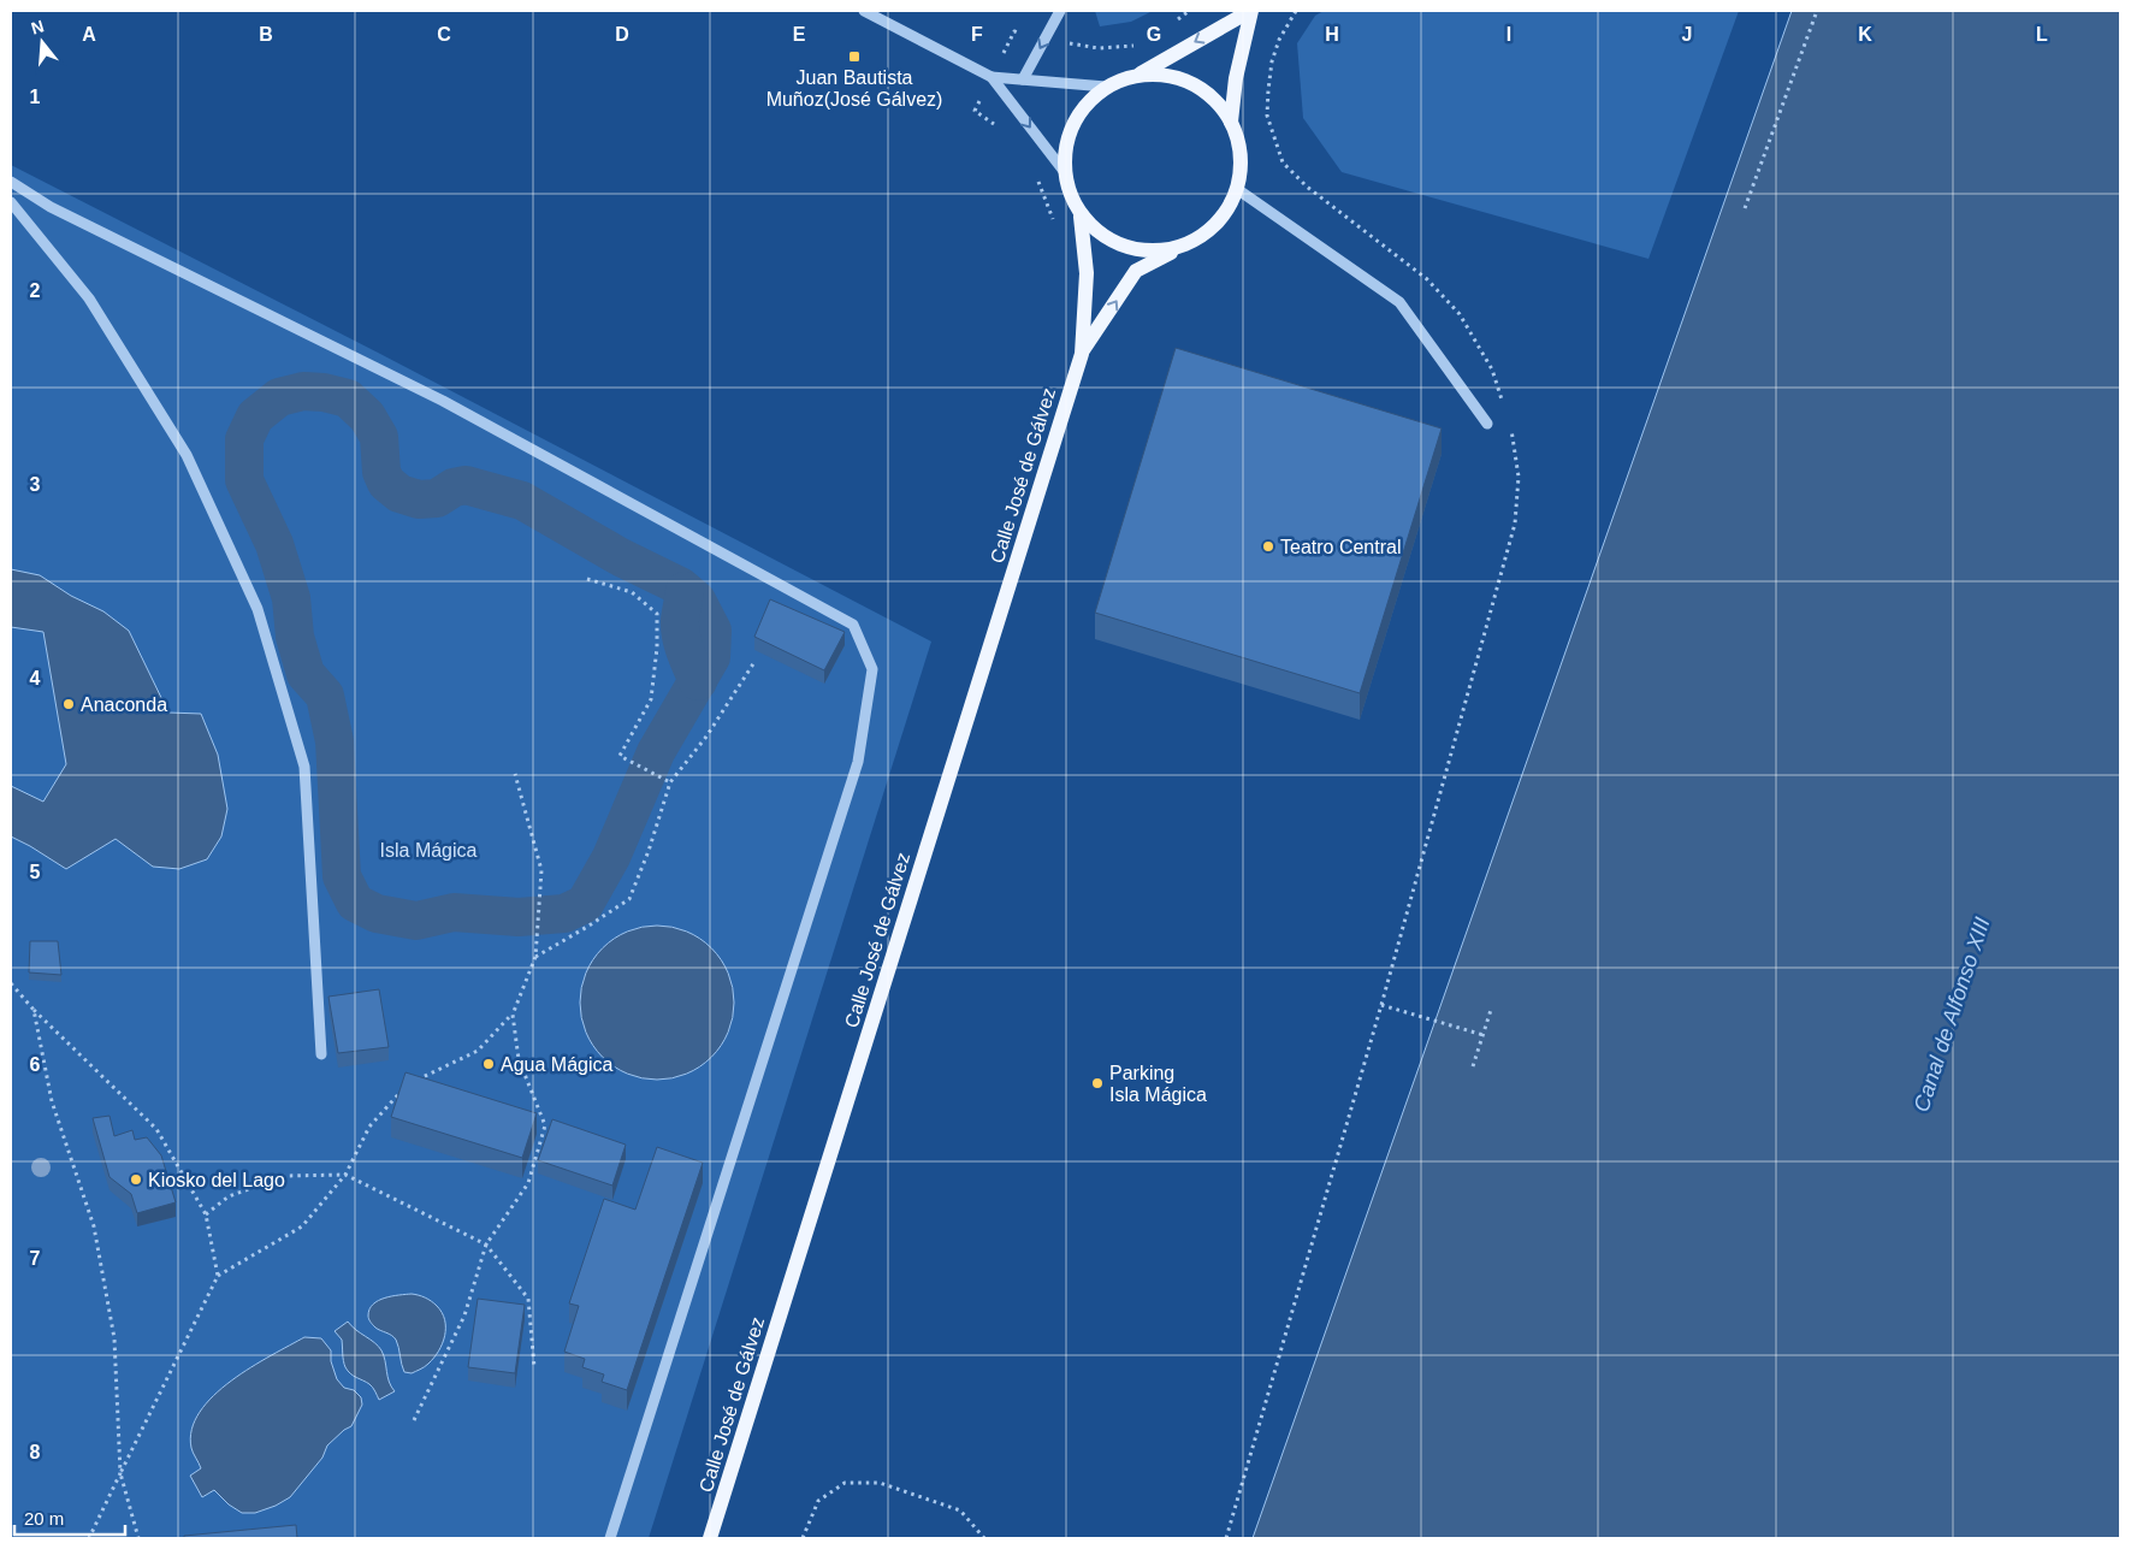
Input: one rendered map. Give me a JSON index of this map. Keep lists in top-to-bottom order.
{
  "streets": {
    "main road": ["Calle José de Gálvez"]
  },
  "water": ["Canal de Alfonso XIII"],
  "parks": ["Isla Mágica"],
  "places": {
    "transit": ["Juan Bautista Muñoz(José Gálvez)"],
    "other": [
      "Teatro Central",
      "Anaconda",
      "Agua Mágica",
      "Parking Isla Mágica",
      "Kiosko del Lago"
    ]
  },
  "scale_bar": "20 m",
  "north": "top",
  "grid": {
    "columns": [
      "A",
      "B",
      "C",
      "D",
      "E",
      "F",
      "G",
      "H",
      "I",
      "J",
      "K",
      "L"
    ],
    "rows": [
      "1",
      "2",
      "3",
      "4",
      "5",
      "6",
      "7",
      "8"
    ]
  }
}
